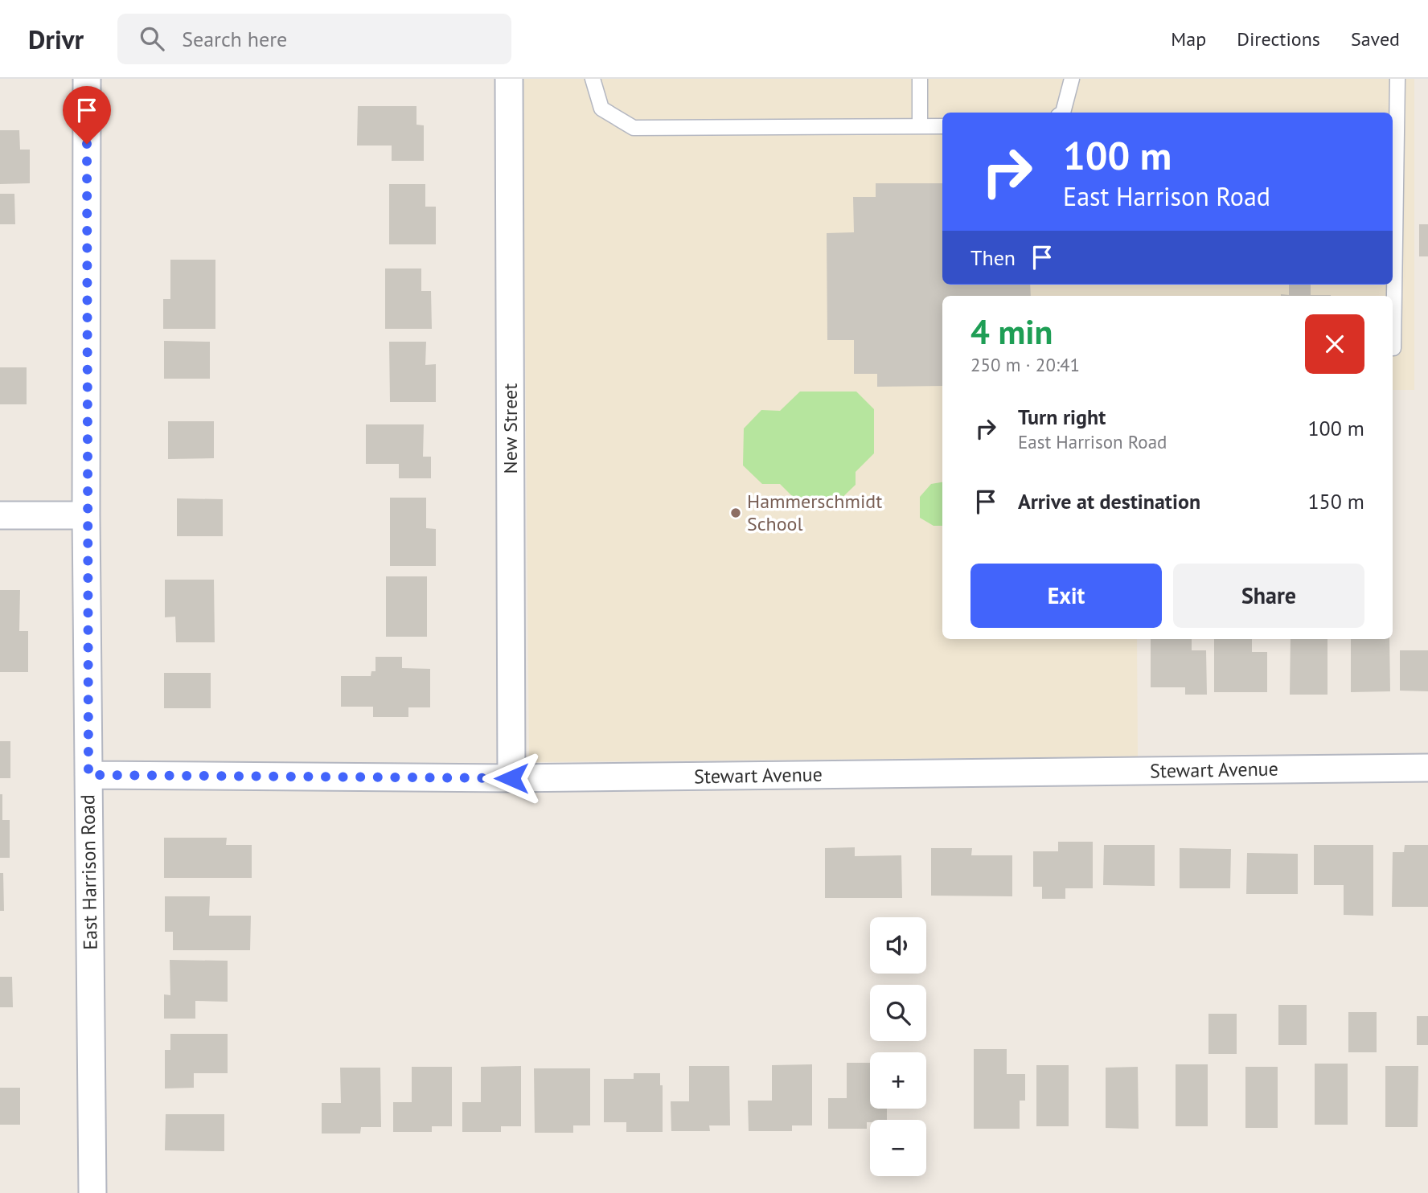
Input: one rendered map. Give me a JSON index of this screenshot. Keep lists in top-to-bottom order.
{
  "streets": {
    "street": ["New Street", "Stewart Avenue", "East Harrison Road"]
  },
  "crossings": [
    ["New Street", "Stewart Avenue"],
    ["Stewart Avenue", "East Harrison Road"]
  ],
  "places": ["Hammerschmidt School"],
  "page": {
    "header": "Drivr",
    "search": "Search here",
    "nav": ["Map", "Directions", "Saved"],
    "turn": ["100 m", "East Harrison Road"],
    "then": "Then",
    "heading": ["4 min", "250 m · 20:41"],
    "list": [
      {
        "name": "Turn right",
        "note": "East Harrison Road",
        "value": "100 m"
      },
      {
        "name": "Arrive at destination",
        "value": "150 m"
      }
    ],
    "buttons": ["Exit", "Share"],
    "map_buttons": ["+", "−"]
  }
}
